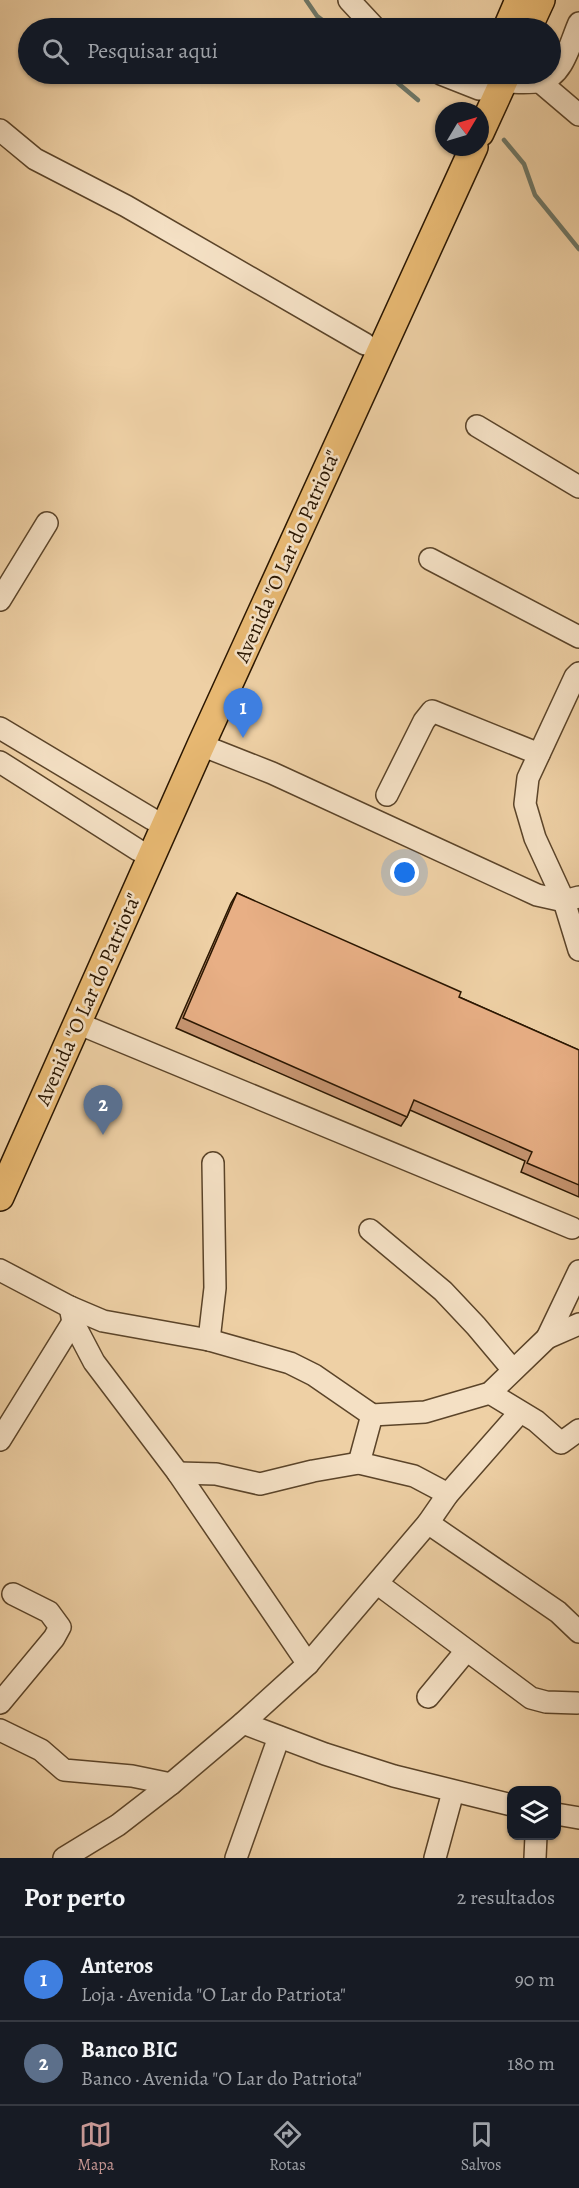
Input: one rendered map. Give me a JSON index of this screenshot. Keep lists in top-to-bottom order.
{
  "streets": {
    "main road": ["Avenida \"O Lar do Patriota\""]
  },
  "north": "top right",
  "page": {
    "search": "Pesquisar aqui",
    "pins": ["1", "2"],
    "heading": ["Por perto", "2 resultados"],
    "list": [
      {
        "mark": "1",
        "name": "Anteros",
        "note": "Loja · Avenida \"O Lar do Patriota\"",
        "value": "90 m"
      },
      {
        "mark": "2",
        "name": "Banco BIC",
        "note": "Banco · Avenida \"O Lar do Patriota\"",
        "value": "180 m"
      }
    ],
    "nav": ["Mapa", "Rotas", "Salvos"]
  }
}
